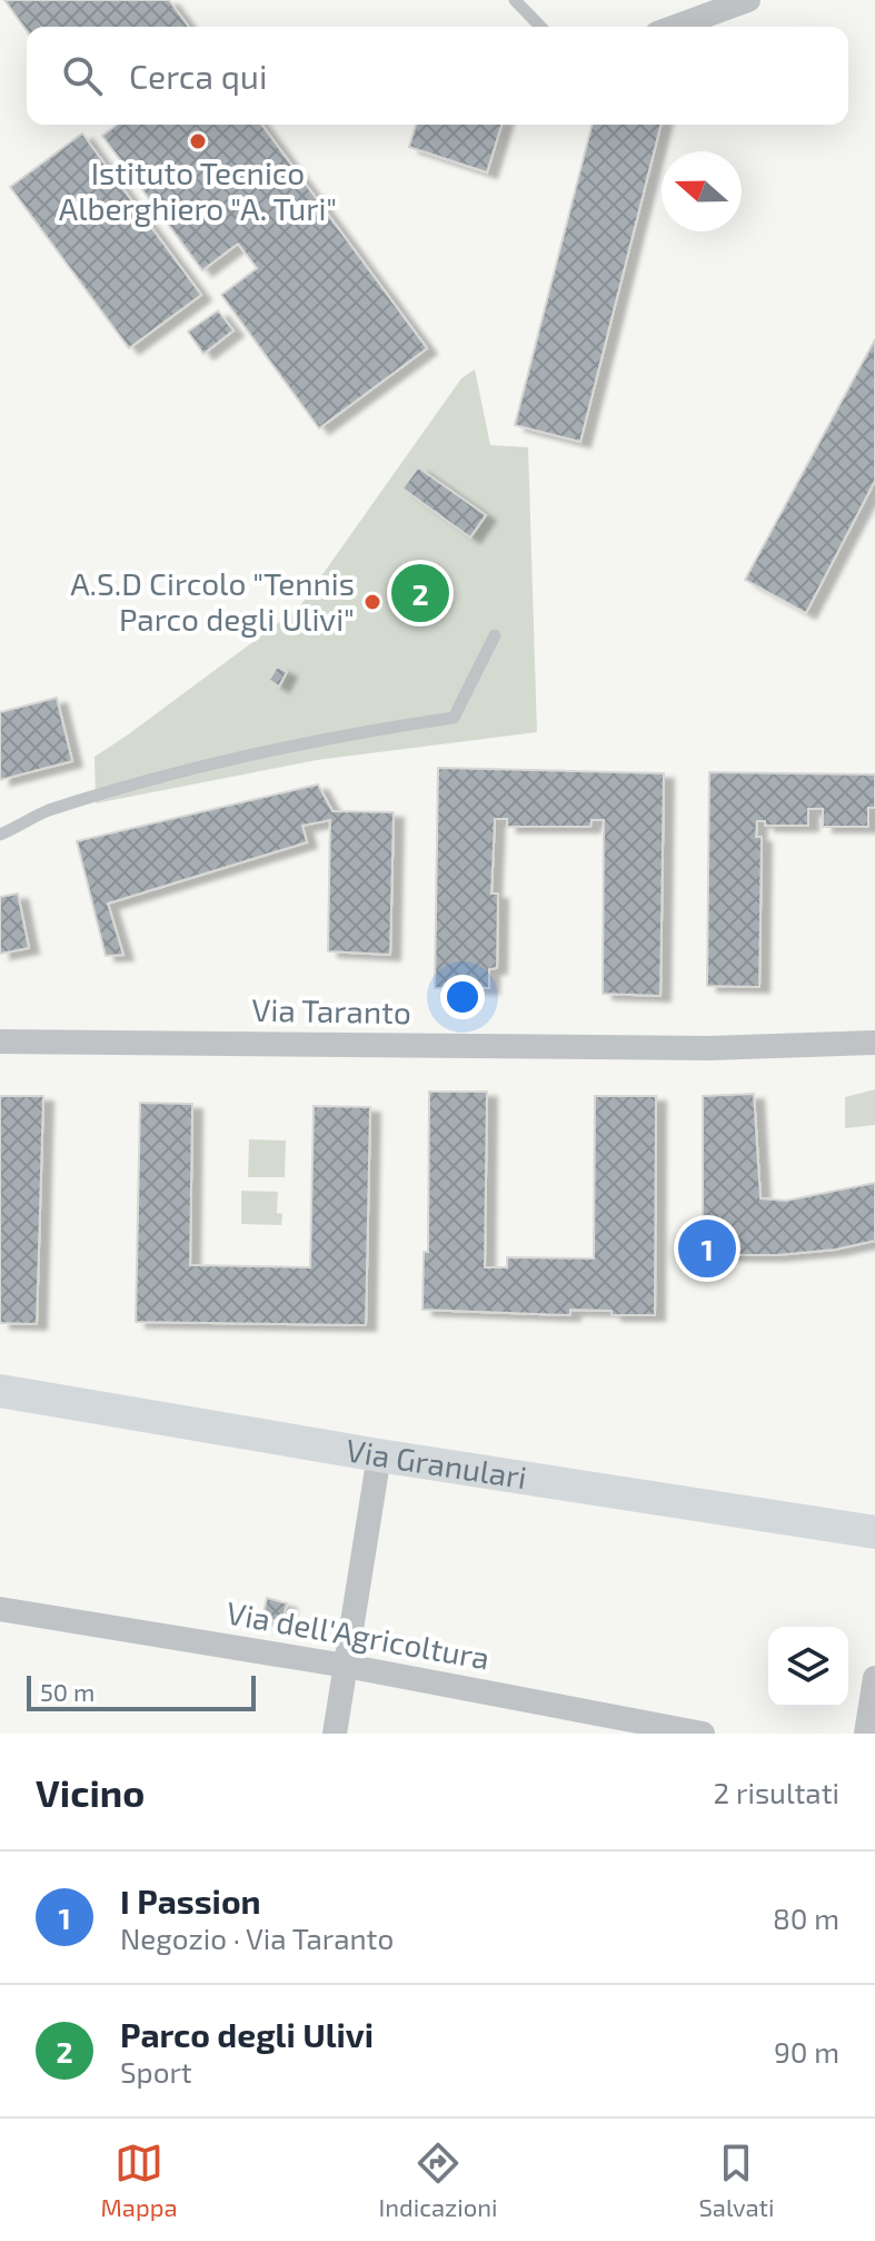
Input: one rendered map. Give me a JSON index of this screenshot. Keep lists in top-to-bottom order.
{
  "streets": {
    "street": ["Via Taranto", "Via Granulari", "Via dell'Agricoltura"]
  },
  "places": ["Istituto Tecnico Alberghiero \"A. Turi\"", "A.S.D Circolo \"Tennis Parco degli Ulivi\""],
  "scale_bar": "50 m",
  "north": "left",
  "page": {
    "search": "Cerca qui",
    "pins": ["2", "1"],
    "scale": "50 m",
    "heading": ["Vicino", "2 risultati"],
    "list": [
      {
        "mark": "1",
        "name": "I Passion",
        "note": "Negozio · Via Taranto",
        "value": "80 m"
      },
      {
        "mark": "2",
        "name": "Parco degli Ulivi",
        "note": "Sport",
        "value": "90 m"
      }
    ],
    "nav": ["Mappa", "Indicazioni", "Salvati"]
  }
}
